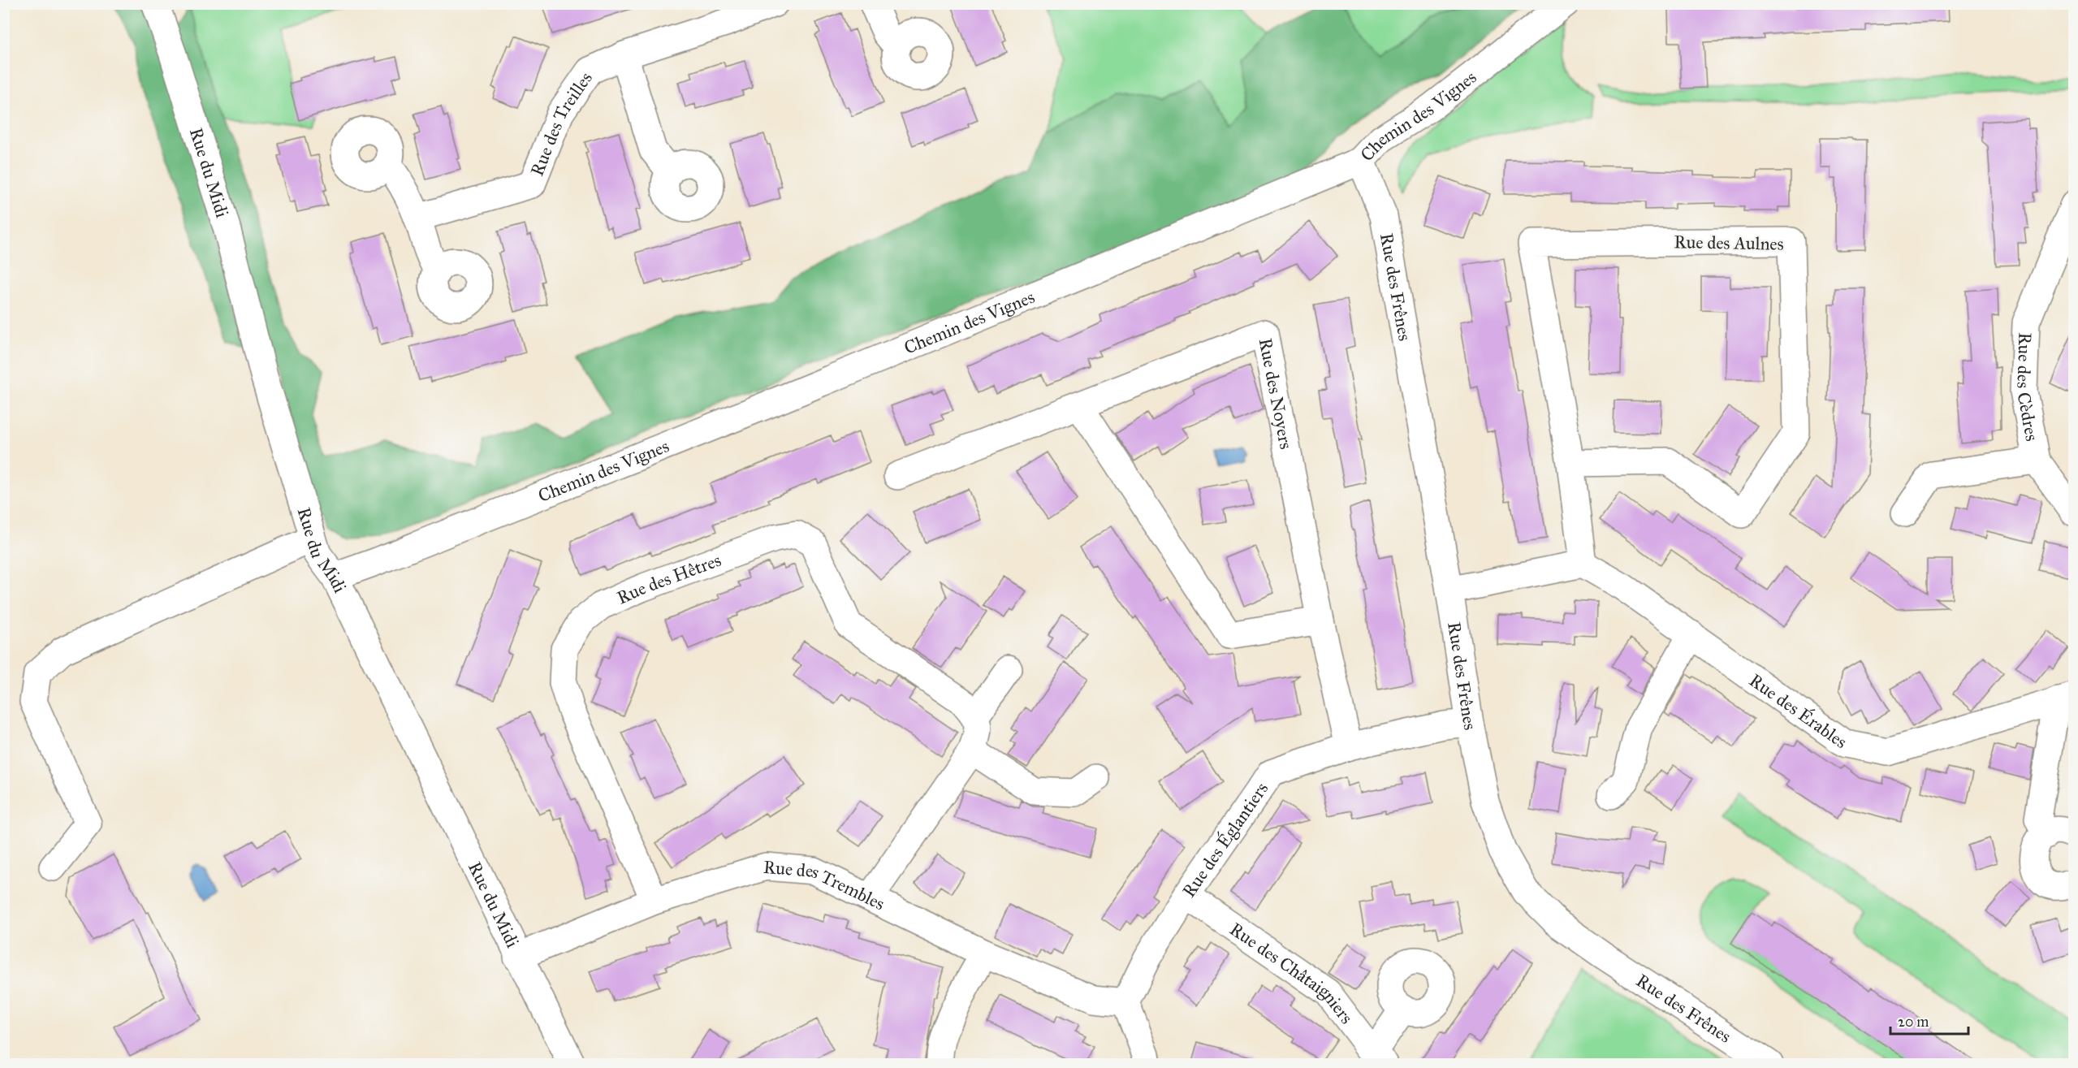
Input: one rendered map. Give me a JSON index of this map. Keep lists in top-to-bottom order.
{
  "streets": {
    "street": [
      "Chemin des Vignes",
      "Rue des Treilles",
      "Rue du Midi",
      "Rue des Aulnes",
      "Rue des Frênes",
      "Rue des Cèdres",
      "Rue des Noyers",
      "Rue des Hêtres",
      "Rue des Érables",
      "Rue des Églantiers",
      "Rue des Trembles",
      "Rue des Châtaigniers"
    ]
  },
  "crossings": [
    ["Chemin des Vignes", "Rue du Midi"],
    ["Chemin des Vignes", "Rue des Frênes"],
    ["Rue du Midi", "Rue des Trembles"],
    ["Rue des Aulnes", "Rue des Érables"],
    ["Rue des Frênes", "Rue des Églantiers"],
    ["Rue des Noyers", "Rue des Églantiers"],
    ["Rue des Hêtres", "Rue des Trembles"],
    ["Rue des Églantiers", "Rue des Trembles"],
    ["Rue des Églantiers", "Rue des Châtaigniers"]
  ],
  "scale_bar": "20 m"
}
